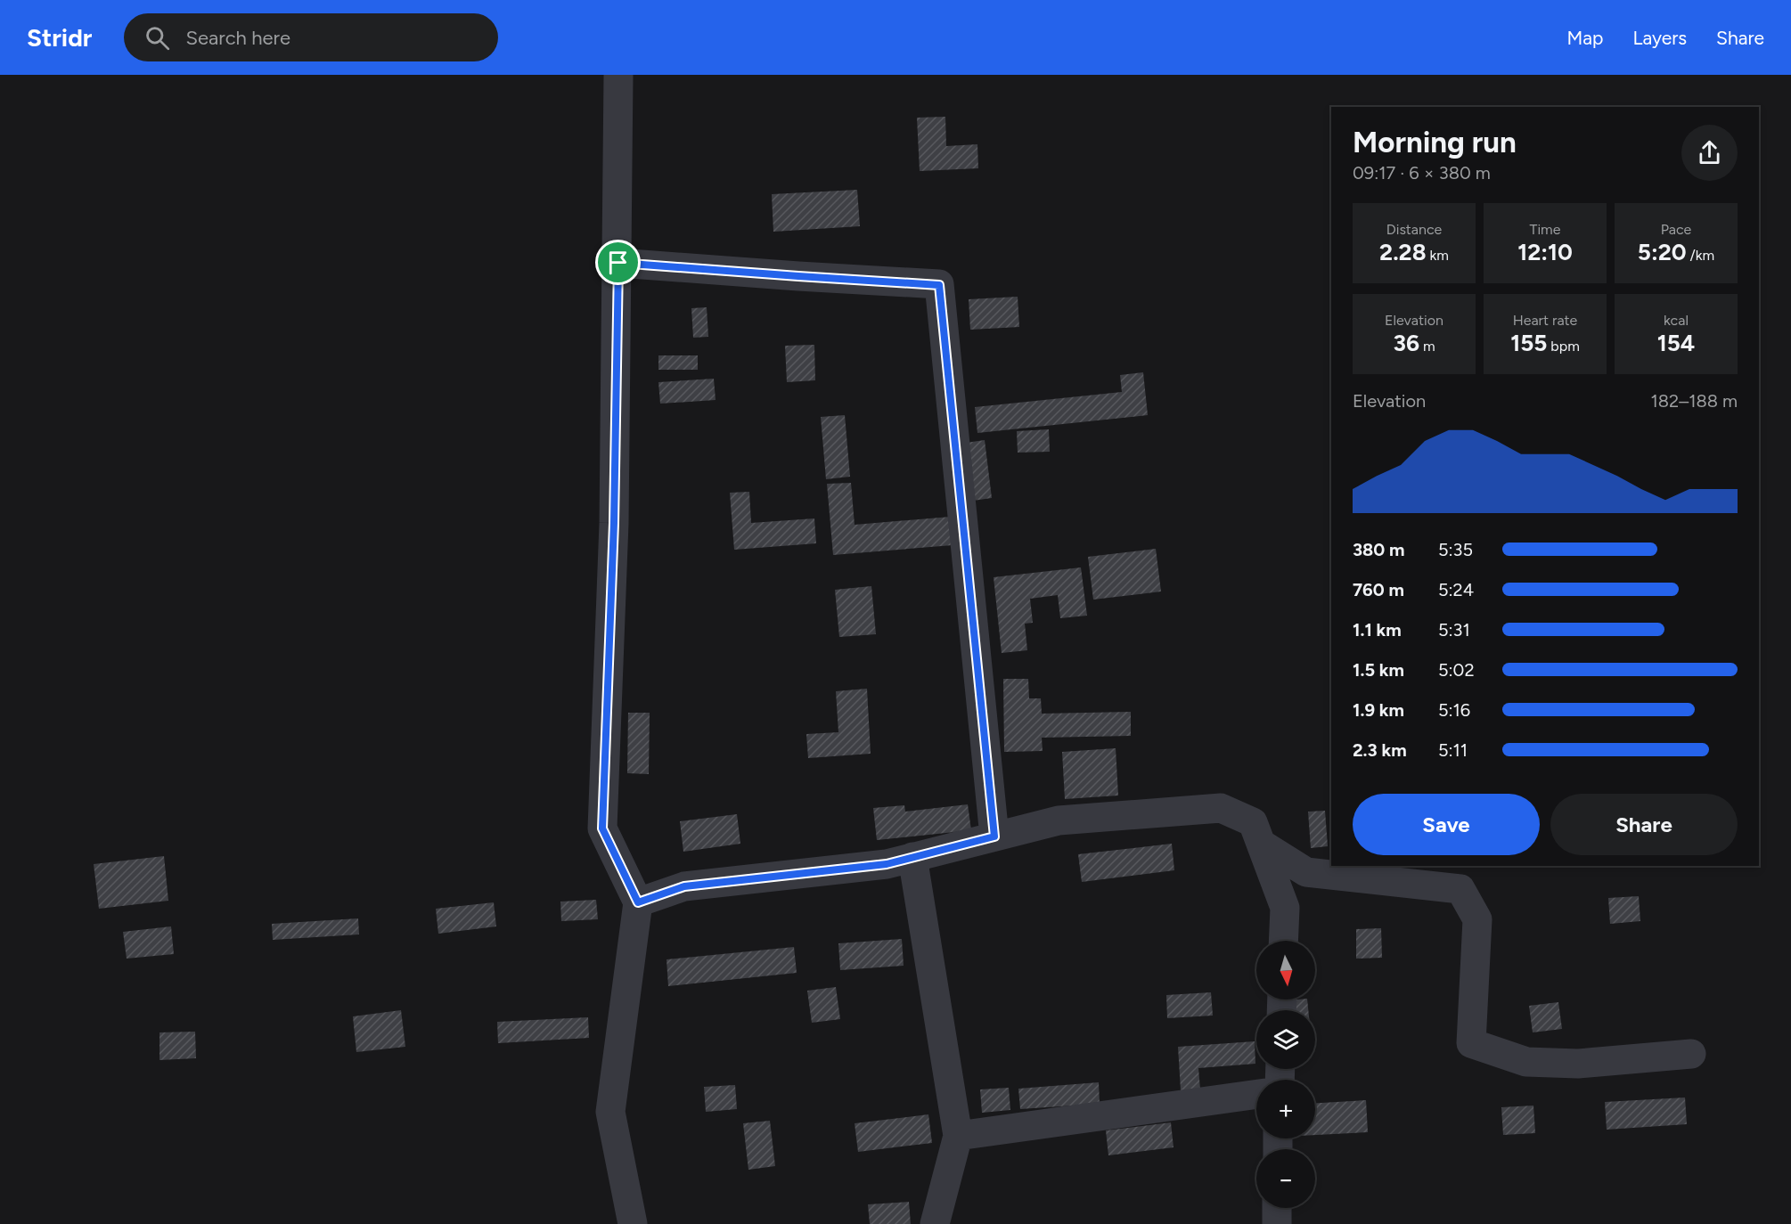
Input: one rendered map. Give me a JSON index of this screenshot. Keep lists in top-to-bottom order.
{
  "north": "bottom",
  "page": {
    "header": "Stridr",
    "search": "Search here",
    "nav": ["Map", "Layers", "Share"],
    "heading": ["Morning run", "09:17 · 6 × 380 m"],
    "stats": [
      ["Distance", "2.28 km"],
      ["Time", "12:10"],
      ["Pace", "5:20 /km"],
      ["Elevation", "36 m"],
      ["Heart rate", "155 bpm"],
      ["kcal", "154"]
    ],
    "chart": ["Elevation", "182–188 m"],
    "list": [
      {
        "name": "380 m",
        "note": "5:35"
      },
      {
        "name": "760 m",
        "note": "5:24"
      },
      {
        "name": "1.1 km",
        "note": "5:31"
      },
      {
        "name": "1.5 km",
        "note": "5:02"
      },
      {
        "name": "1.9 km",
        "note": "5:16"
      },
      {
        "name": "2.3 km",
        "note": "5:11"
      }
    ],
    "buttons": ["Save", "Share"],
    "map_buttons": ["+", "−"]
  }
}
